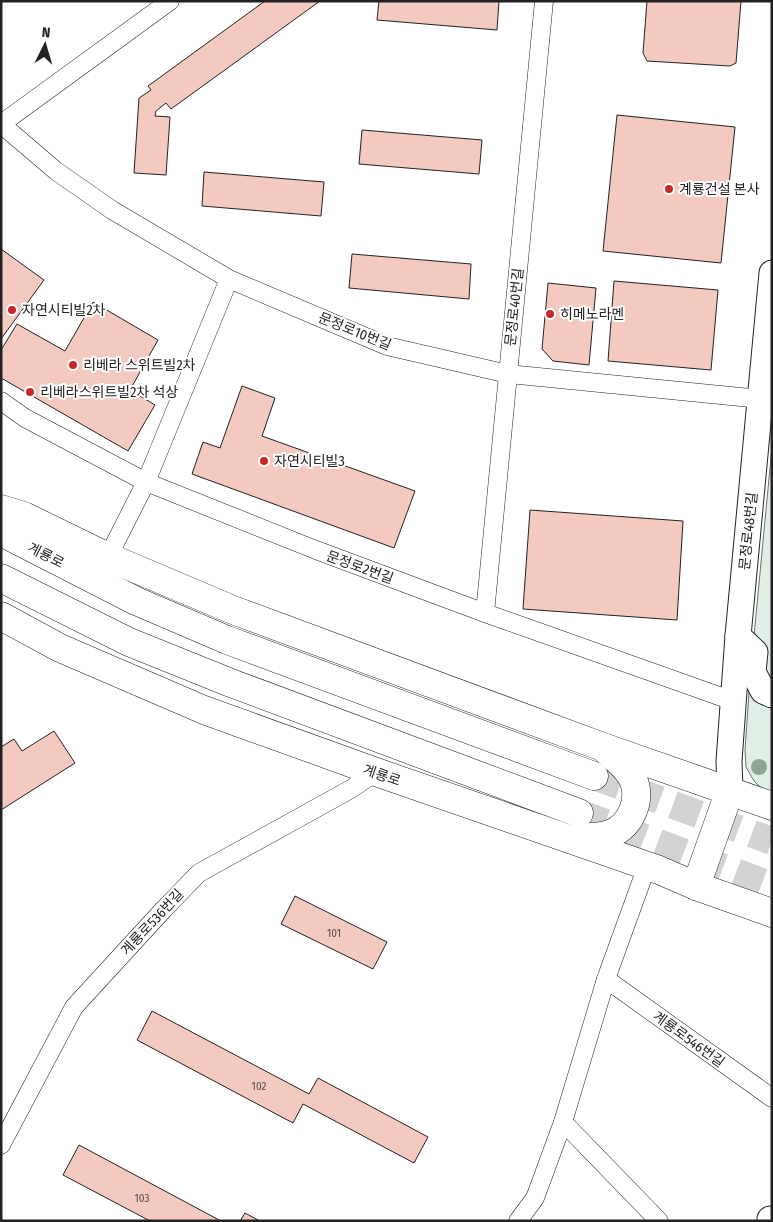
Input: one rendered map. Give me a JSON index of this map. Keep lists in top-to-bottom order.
{
  "streets": {
    "main road": ["계룡로"],
    "street": [
      "문정로40번길",
      "문정로10번길",
      "문정로48번길",
      "문정로2번길",
      "계룡로536번길",
      "계룡로546번길"
    ]
  },
  "crossings": [
    ["문정로40번길", "문정로10번길"],
    ["문정로40번길", "문정로2번길"],
    ["문정로10번길", "문정로48번길"],
    ["문정로48번길", "문정로2번길"],
    ["계룡로", "계룡로536번길"]
  ],
  "places": [
    "계룡건설 본사",
    "자연시티빌2차",
    "히메노라멘",
    "리베라 스위트빌2차",
    "리베라스위트빌2차 석상",
    "자연시티빌3"
  ],
  "house_numbers": ["101", "102", "103"],
  "north": "top"
}
